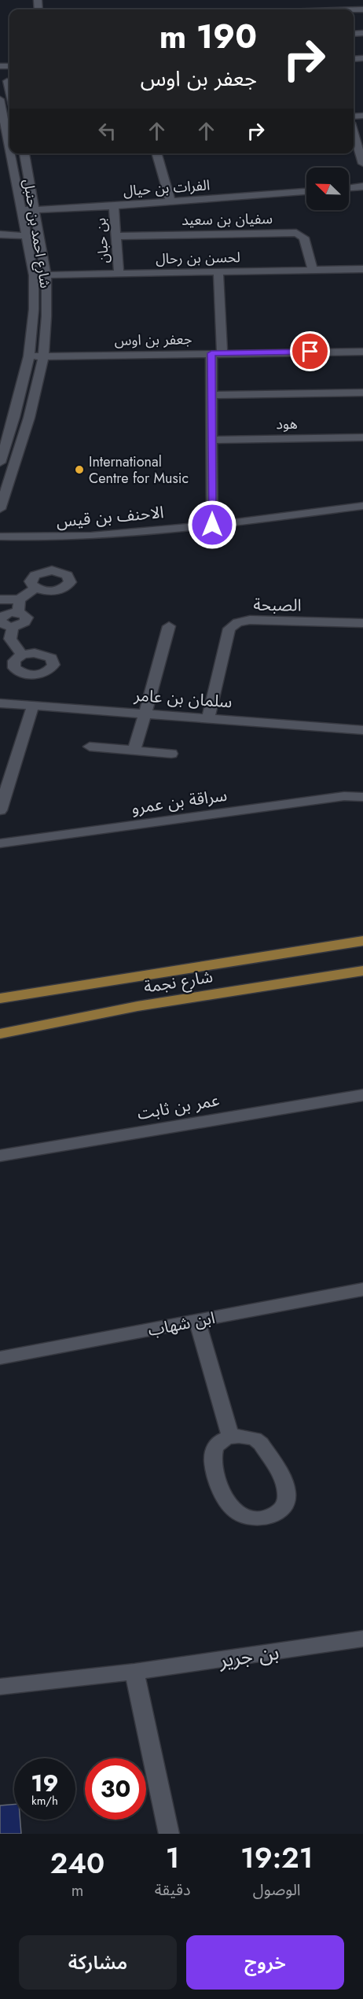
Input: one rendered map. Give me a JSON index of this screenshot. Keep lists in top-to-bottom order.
{
  "streets": {
    "main road": ["شارع نجمة"],
    "street": [
      "الفرات بن حيال",
      "سفيان بن سعيد",
      "شارع احمد بن حنبل",
      "بن حبان",
      "لحسن بن رحال",
      "جعفر بن اوس",
      "هود",
      "الاحنف بن قيس",
      "الصبحة",
      "سلمان بن عامر",
      "سراقة بن عمرو",
      "عمر بن ثابت",
      "ابن شهاب",
      "بن جرير"
    ]
  },
  "crossings": [
    ["الفرات بن حيال", "شارع احمد بن حنبل"],
    ["الفرات بن حيال", "بن حبان"],
    ["سفيان بن سعيد", "بن حبان"],
    ["سفيان بن سعيد", "لحسن بن رحال"],
    ["شارع احمد بن حنبل", "لحسن بن رحال"],
    ["شارع احمد بن حنبل", "جعفر بن اوس"],
    ["بن حبان", "لحسن بن رحال"],
    ["الصبحة", "سلمان بن عامر"]
  ],
  "places": ["International Centre for Music"],
  "north": "top left",
  "page": {
    "turn": ["190 m", "جعفر بن اوس"],
    "speed": "19 km/h",
    "limit": "30",
    "eta": [
      "19:21",
      "الوصول",
      "1",
      "دقيقة",
      "240",
      "m"
    ],
    "buttons": ["خروج", "مشاركة"]
  }
}
